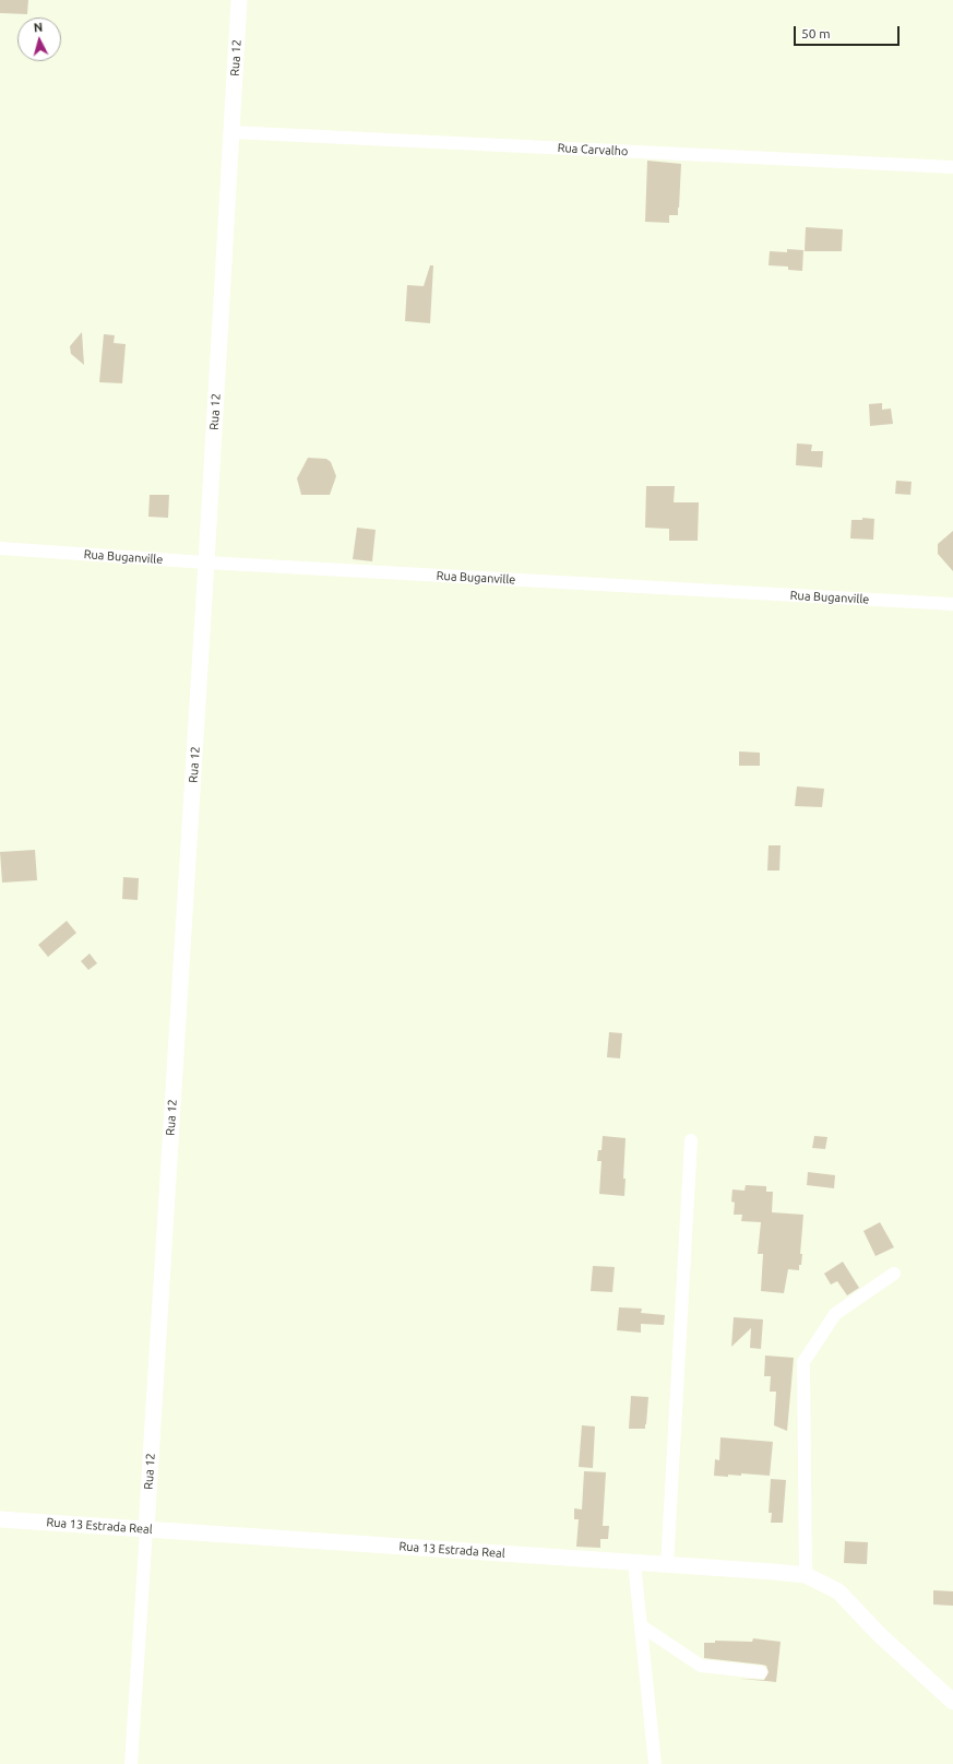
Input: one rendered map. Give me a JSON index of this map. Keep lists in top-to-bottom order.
{
  "streets": {
    "street": [
      "Rua 12",
      "Rua Carvalho",
      "Rua Buganville",
      "Rua 13 Estrada Real"
    ]
  },
  "crossings": [
    ["Rua 12", "Rua Carvalho"],
    ["Rua 12", "Rua Buganville"],
    ["Rua 12", "Rua 13 Estrada Real"]
  ],
  "scale_bar": "50 m",
  "north": "top"
}
